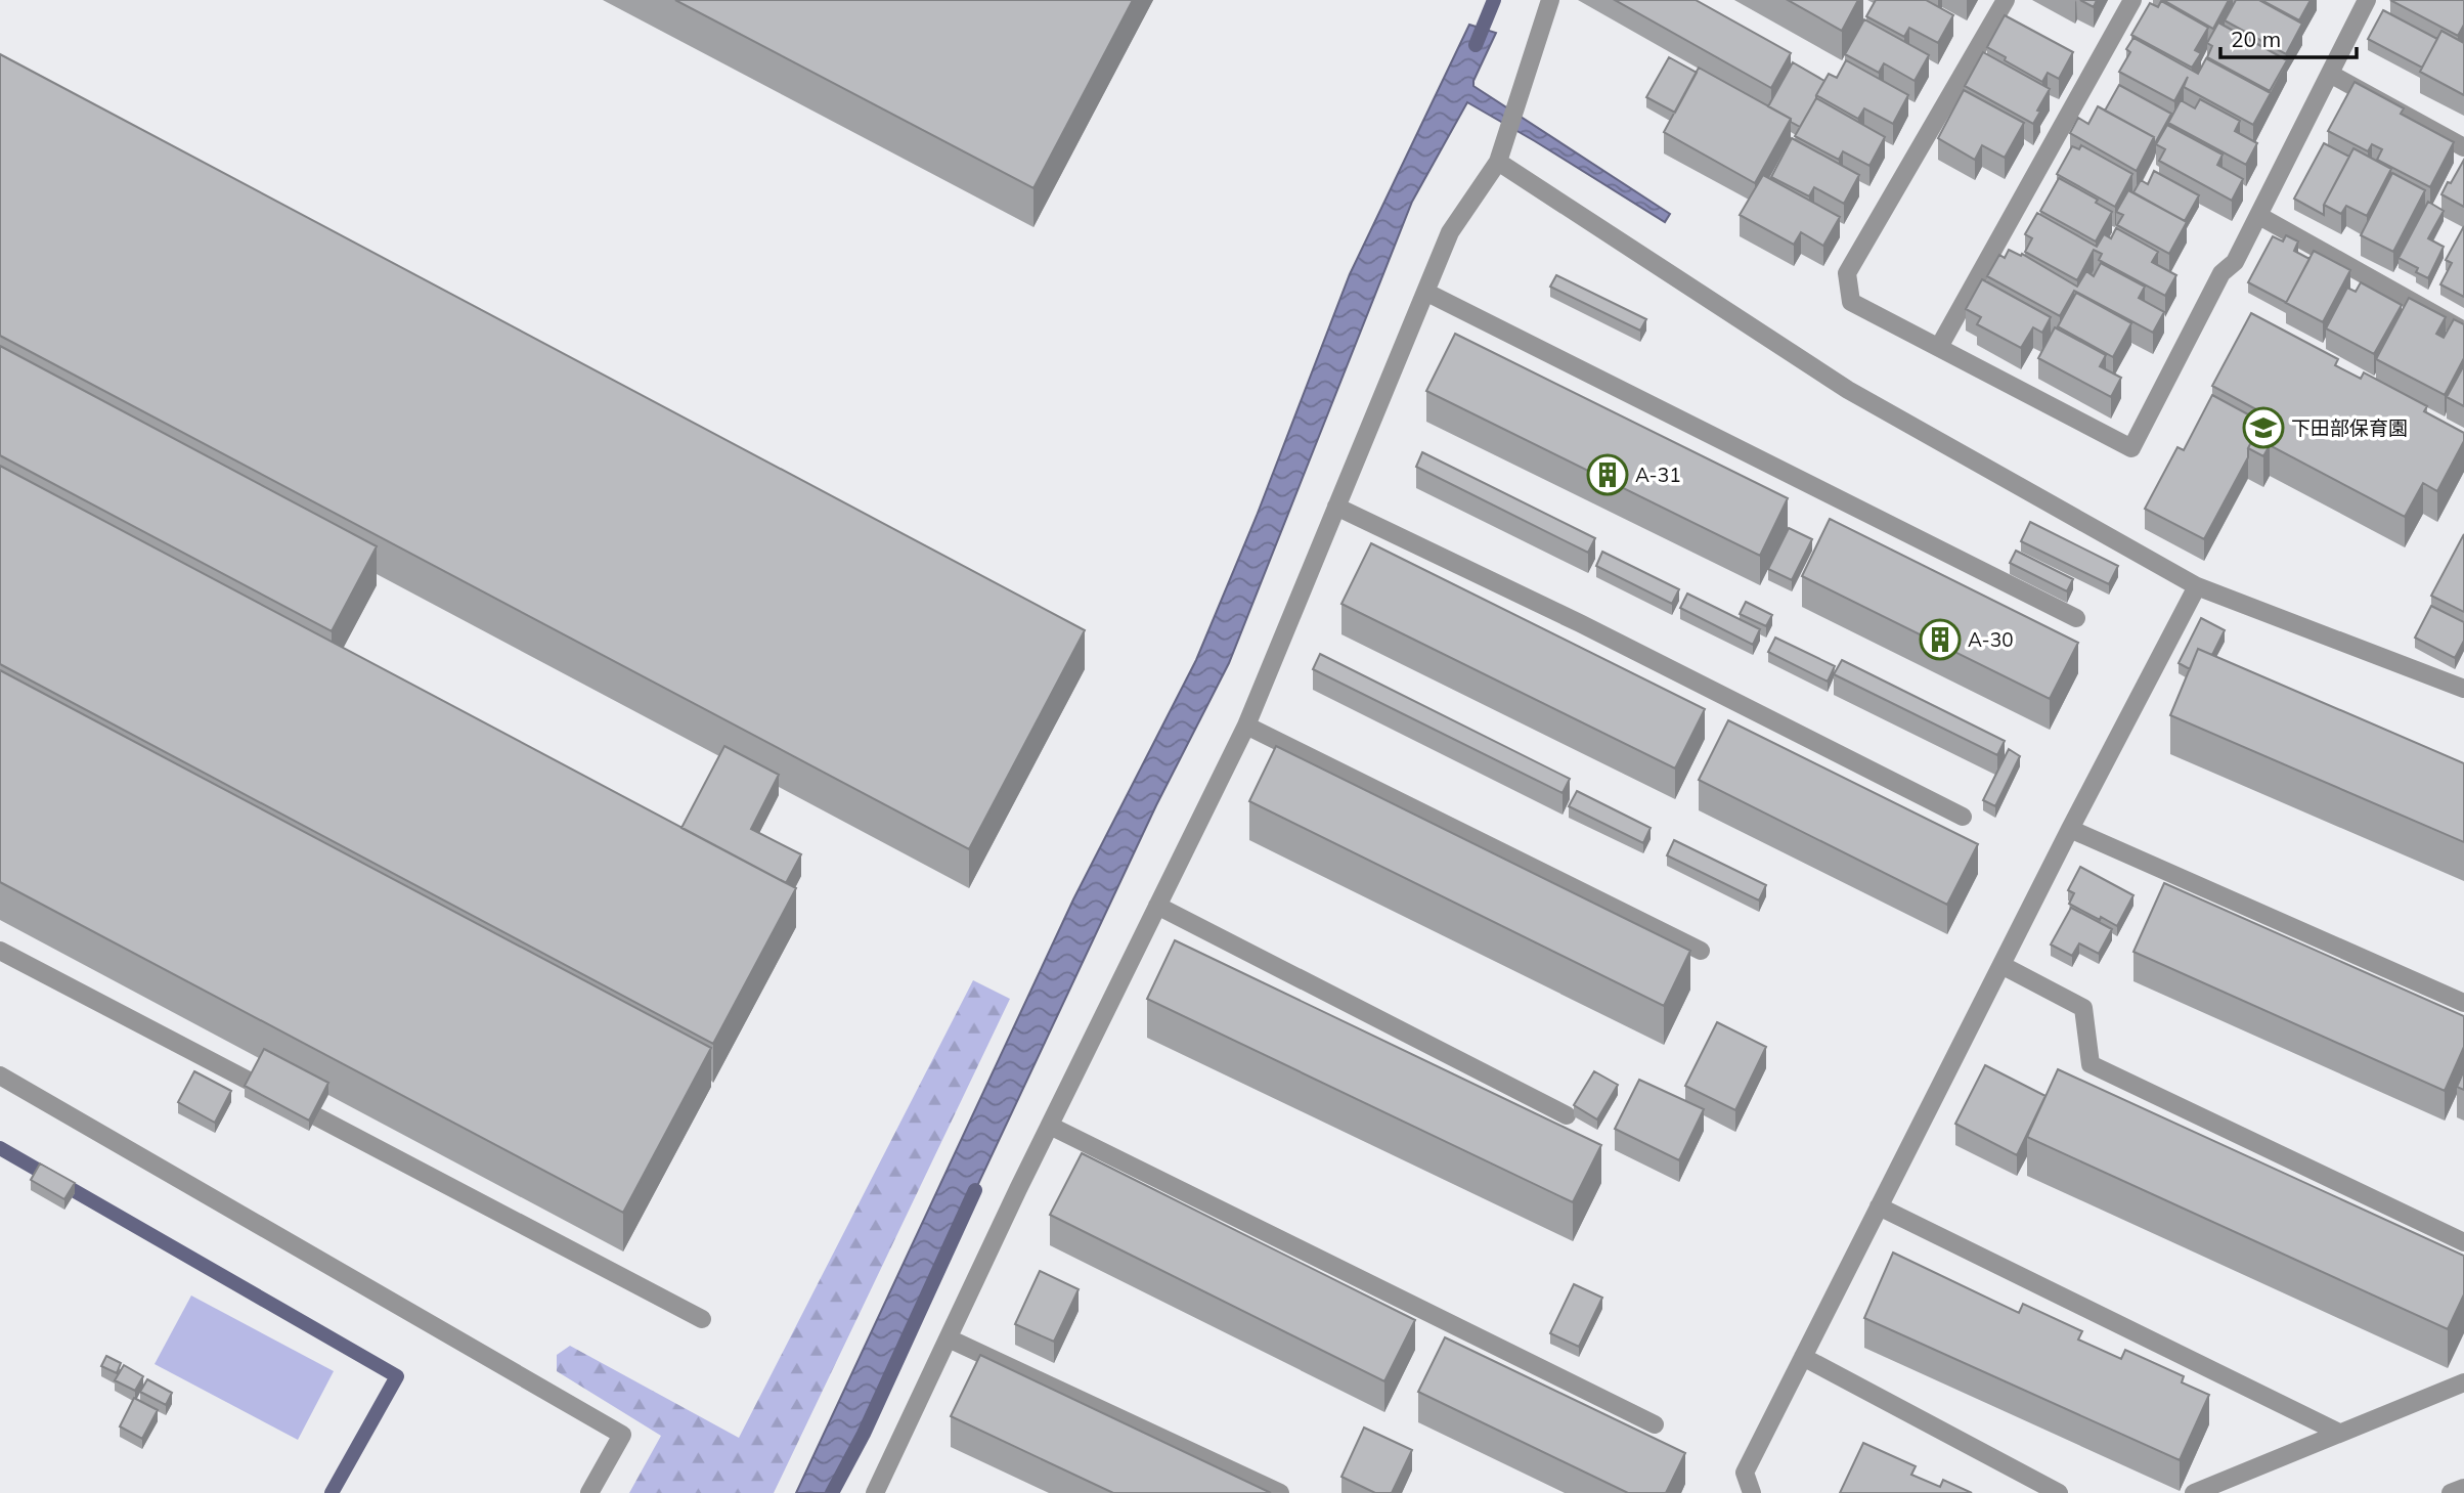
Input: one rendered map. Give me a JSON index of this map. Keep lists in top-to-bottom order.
{
  "places": {
    "school or university": ["下田部保育園"],
    "building": ["A-31", "A-30"]
  },
  "scale_bar": "20 m"
}
